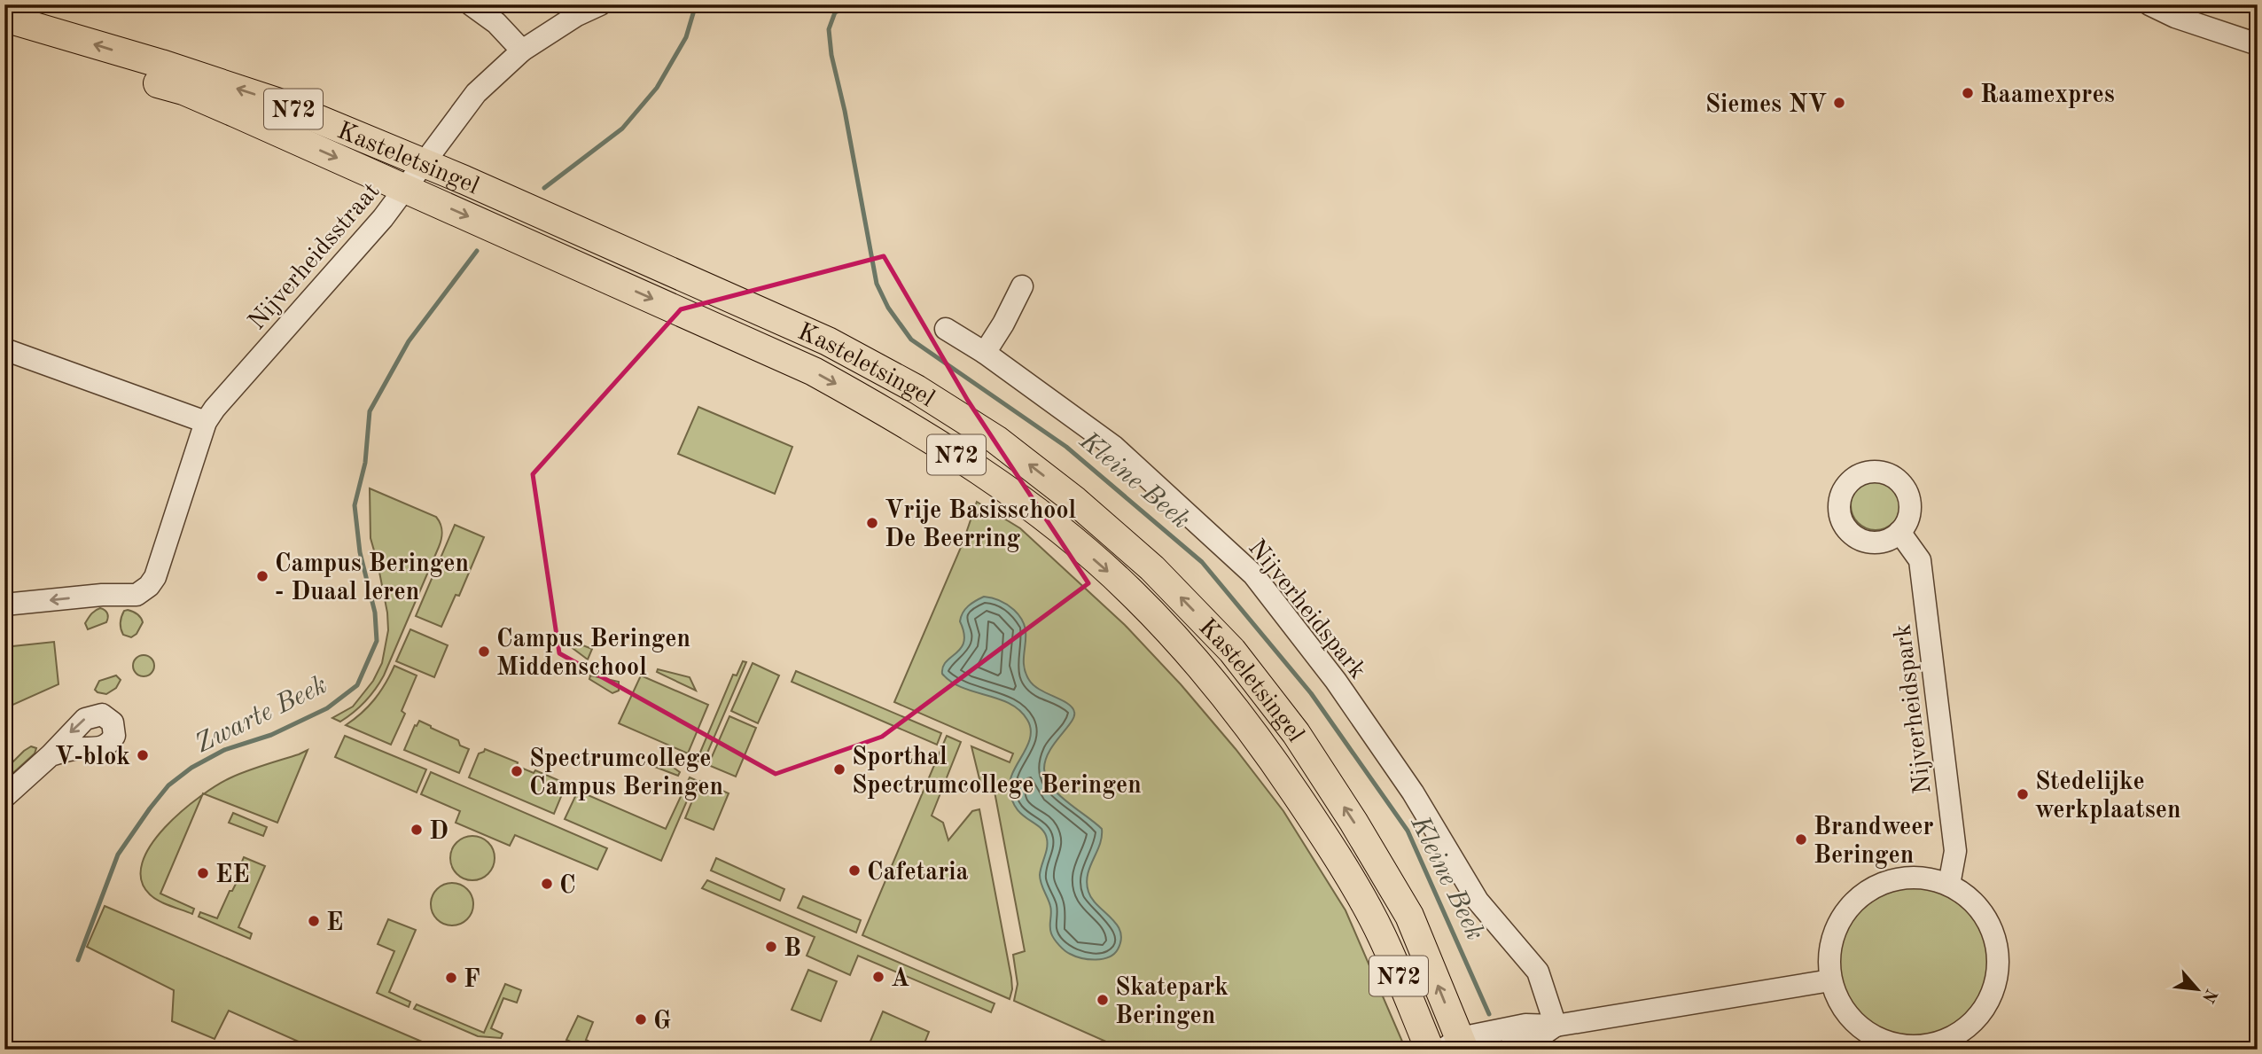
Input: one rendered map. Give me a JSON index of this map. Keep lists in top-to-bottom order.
{
  "streets": {
    "main road": ["N72", "Kasteletsingel"],
    "street": ["Nijverheidsstraat", "Nijverheidspark"]
  },
  "crossings": [
    ["Kasteletsingel", "Nijverheidsstraat"]
  ],
  "water": ["Kleine Beek", "Zwarte Beek"],
  "places": [
    "Raamexpres",
    "Siemes NV",
    "Vrije Basisschool De Beerring",
    "Campus Beringen - Duaal leren",
    "Campus Beringen Middenschool",
    "V-blok",
    "Sporthal Spectrumcollege Beringen",
    "Spectrumcollege Campus Beringen",
    "Stedelijke werkplaatsen",
    "D",
    "Brandweer Beringen",
    "Cafetaria",
    "EE",
    "C",
    "E",
    "B",
    "A",
    "F",
    "Skatepark Beringen",
    "G"
  ],
  "north": "bottom right"
}
